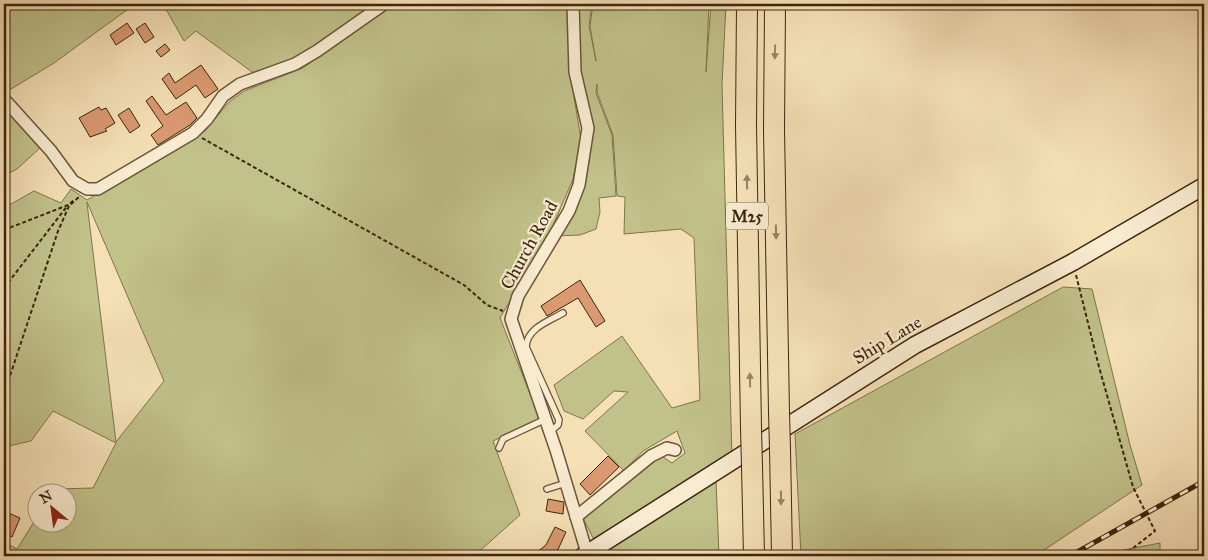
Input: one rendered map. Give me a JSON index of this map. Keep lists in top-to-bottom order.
{
  "streets": {
    "highway": ["M25"],
    "street": ["Church Road", "Ship Lane"]
  },
  "crossings": [
    ["Church Road", "Ship Lane"]
  ],
  "north": "top left"
}
